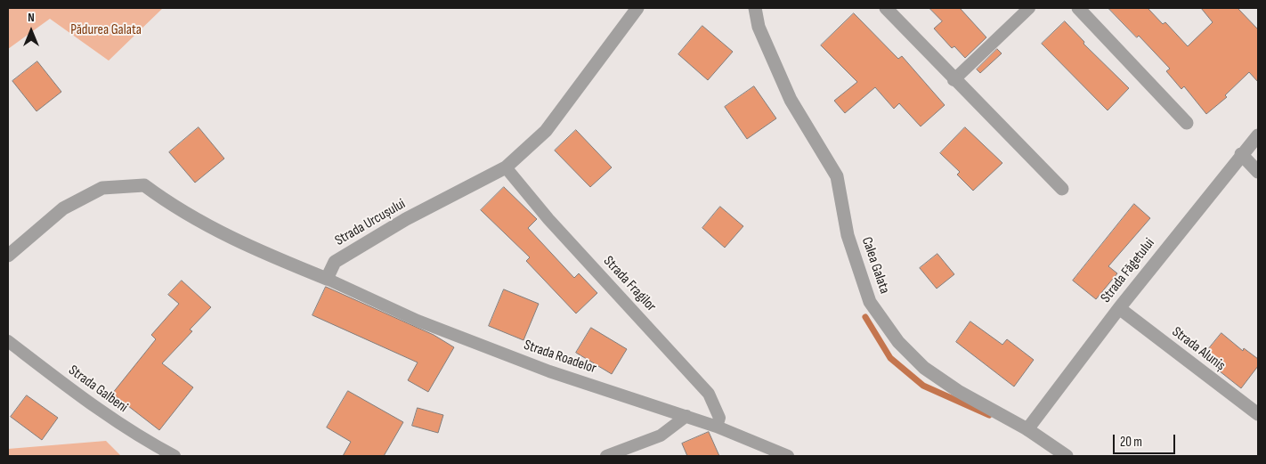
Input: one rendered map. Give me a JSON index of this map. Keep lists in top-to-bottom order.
{
  "streets": {
    "street": [
      "Strada Urcușului",
      "Calea Galata",
      "Strada Făgetului",
      "Strada Aluniș"
    ],
    "lane": ["Strada Fragilor", "Strada Roadelor", "Strada Galbeni"]
  },
  "crossings": [
    ["Strada Urcușului", "Strada Fragilor"],
    ["Strada Urcușului", "Strada Roadelor"],
    ["Calea Galata", "Strada Făgetului"],
    ["Strada Făgetului", "Strada Aluniș"],
    ["Strada Fragilor", "Strada Roadelor"]
  ],
  "parks": ["Pădurea Galata"],
  "scale_bar": "20 m",
  "north": "top"
}
